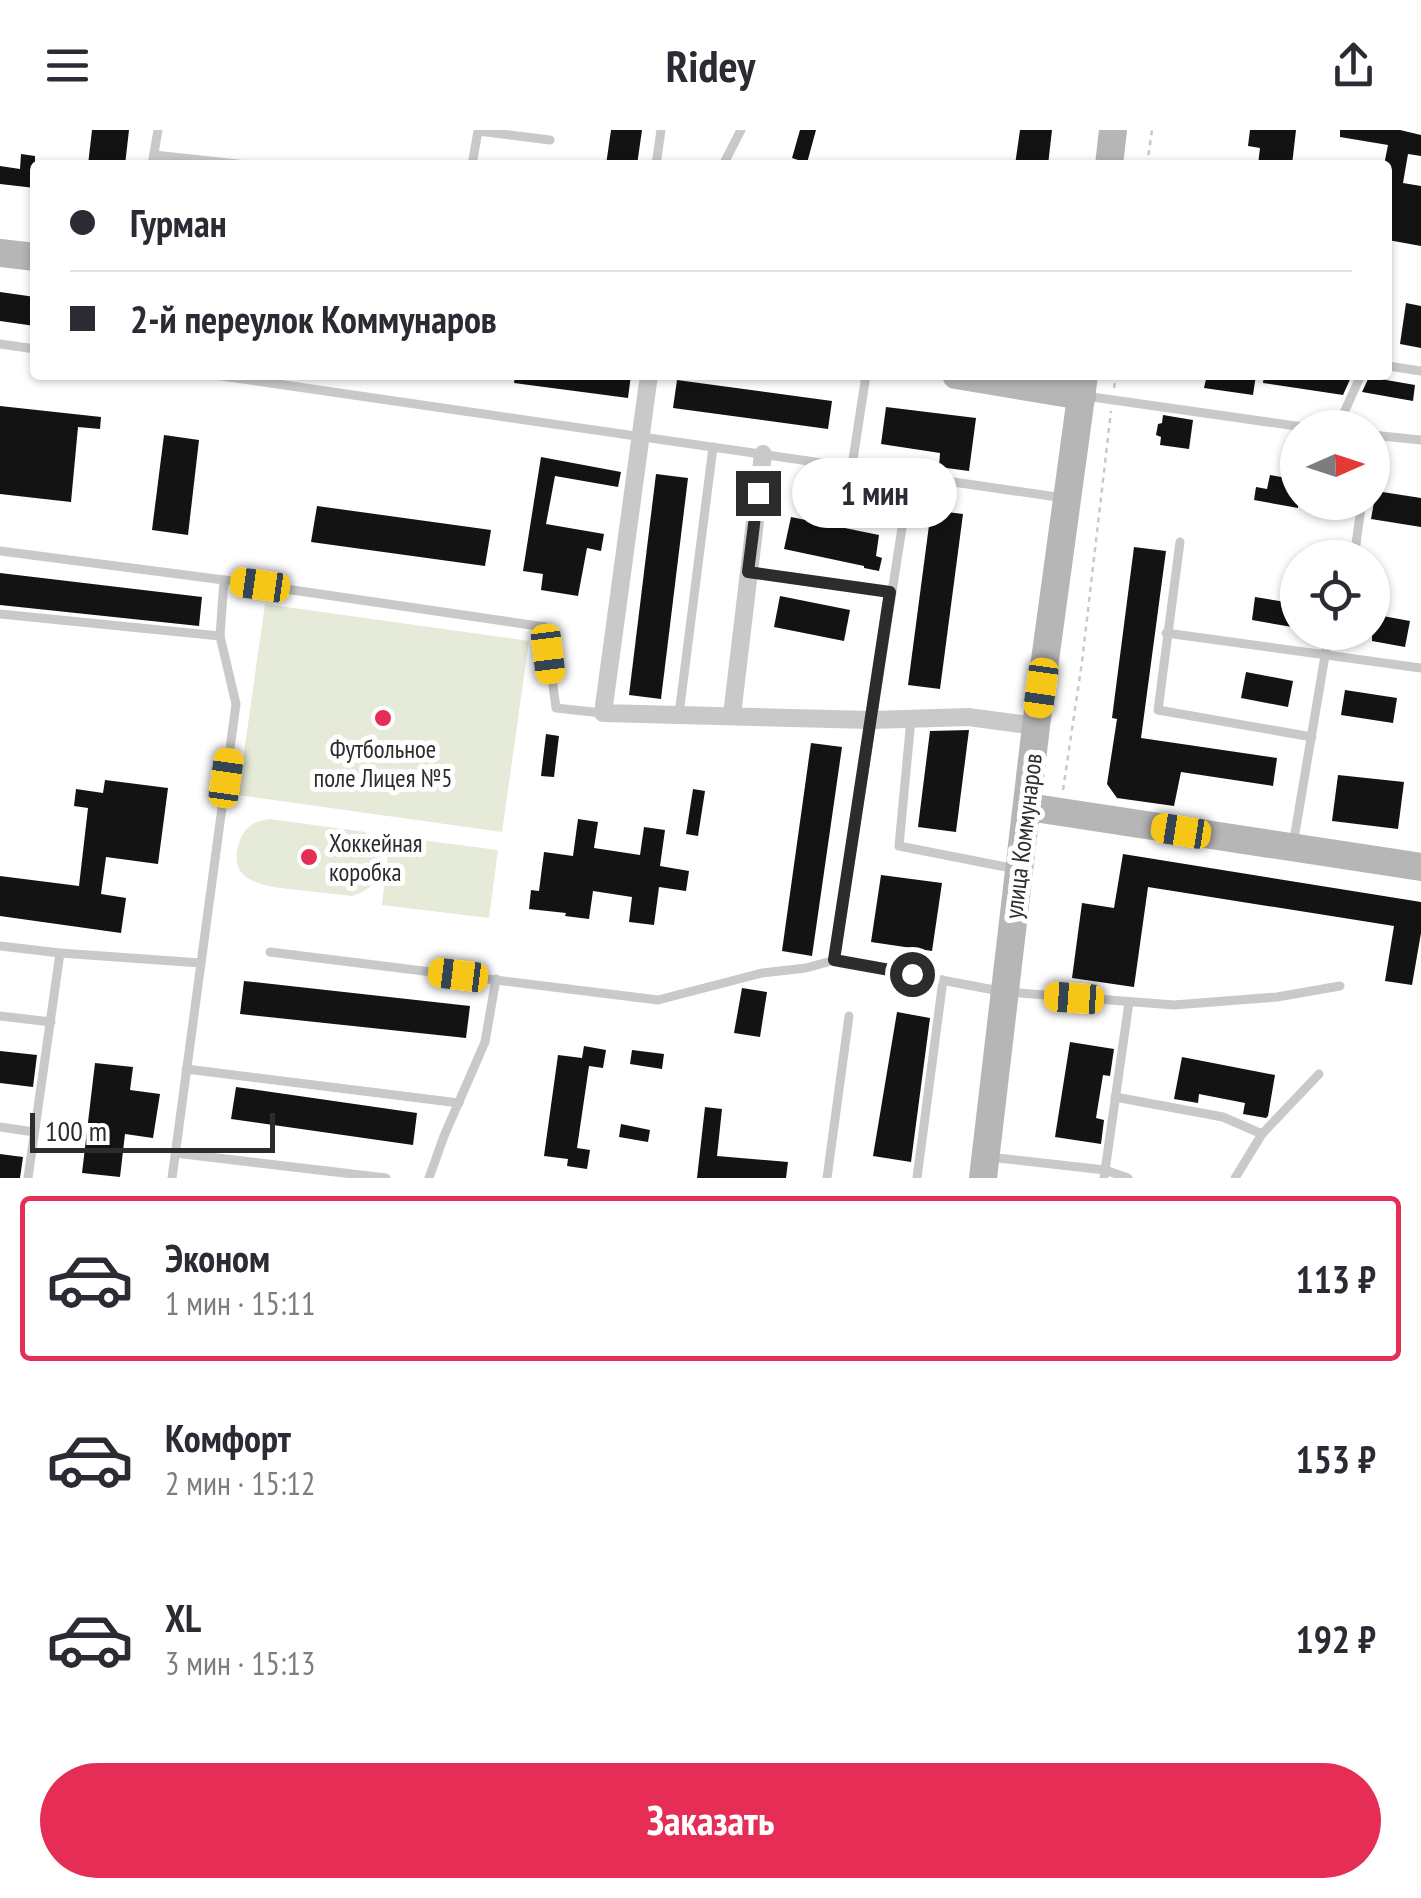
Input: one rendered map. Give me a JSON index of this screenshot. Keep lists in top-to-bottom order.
{
  "streets": {
    "main road": ["улица Коммунаров"]
  },
  "places": ["Футбольное поле Лицея №5", "Хоккейная коробка"],
  "scale_bar": "100 m",
  "north": "right",
  "page": {
    "header": "Ridey",
    "banner": ["Гурман", "2-й переулок Коммунаров"],
    "bubble": "1 мин",
    "scale": "100 m",
    "list": [
      {
        "name": "Эконом",
        "note": "1 мин · 15:11",
        "value": "113 ₽"
      },
      {
        "name": "Комфорт",
        "note": "2 мин · 15:12",
        "value": "153 ₽"
      },
      {
        "name": "XL",
        "note": "3 мин · 15:13",
        "value": "192 ₽"
      }
    ],
    "buttons": "Заказать"
  }
}
